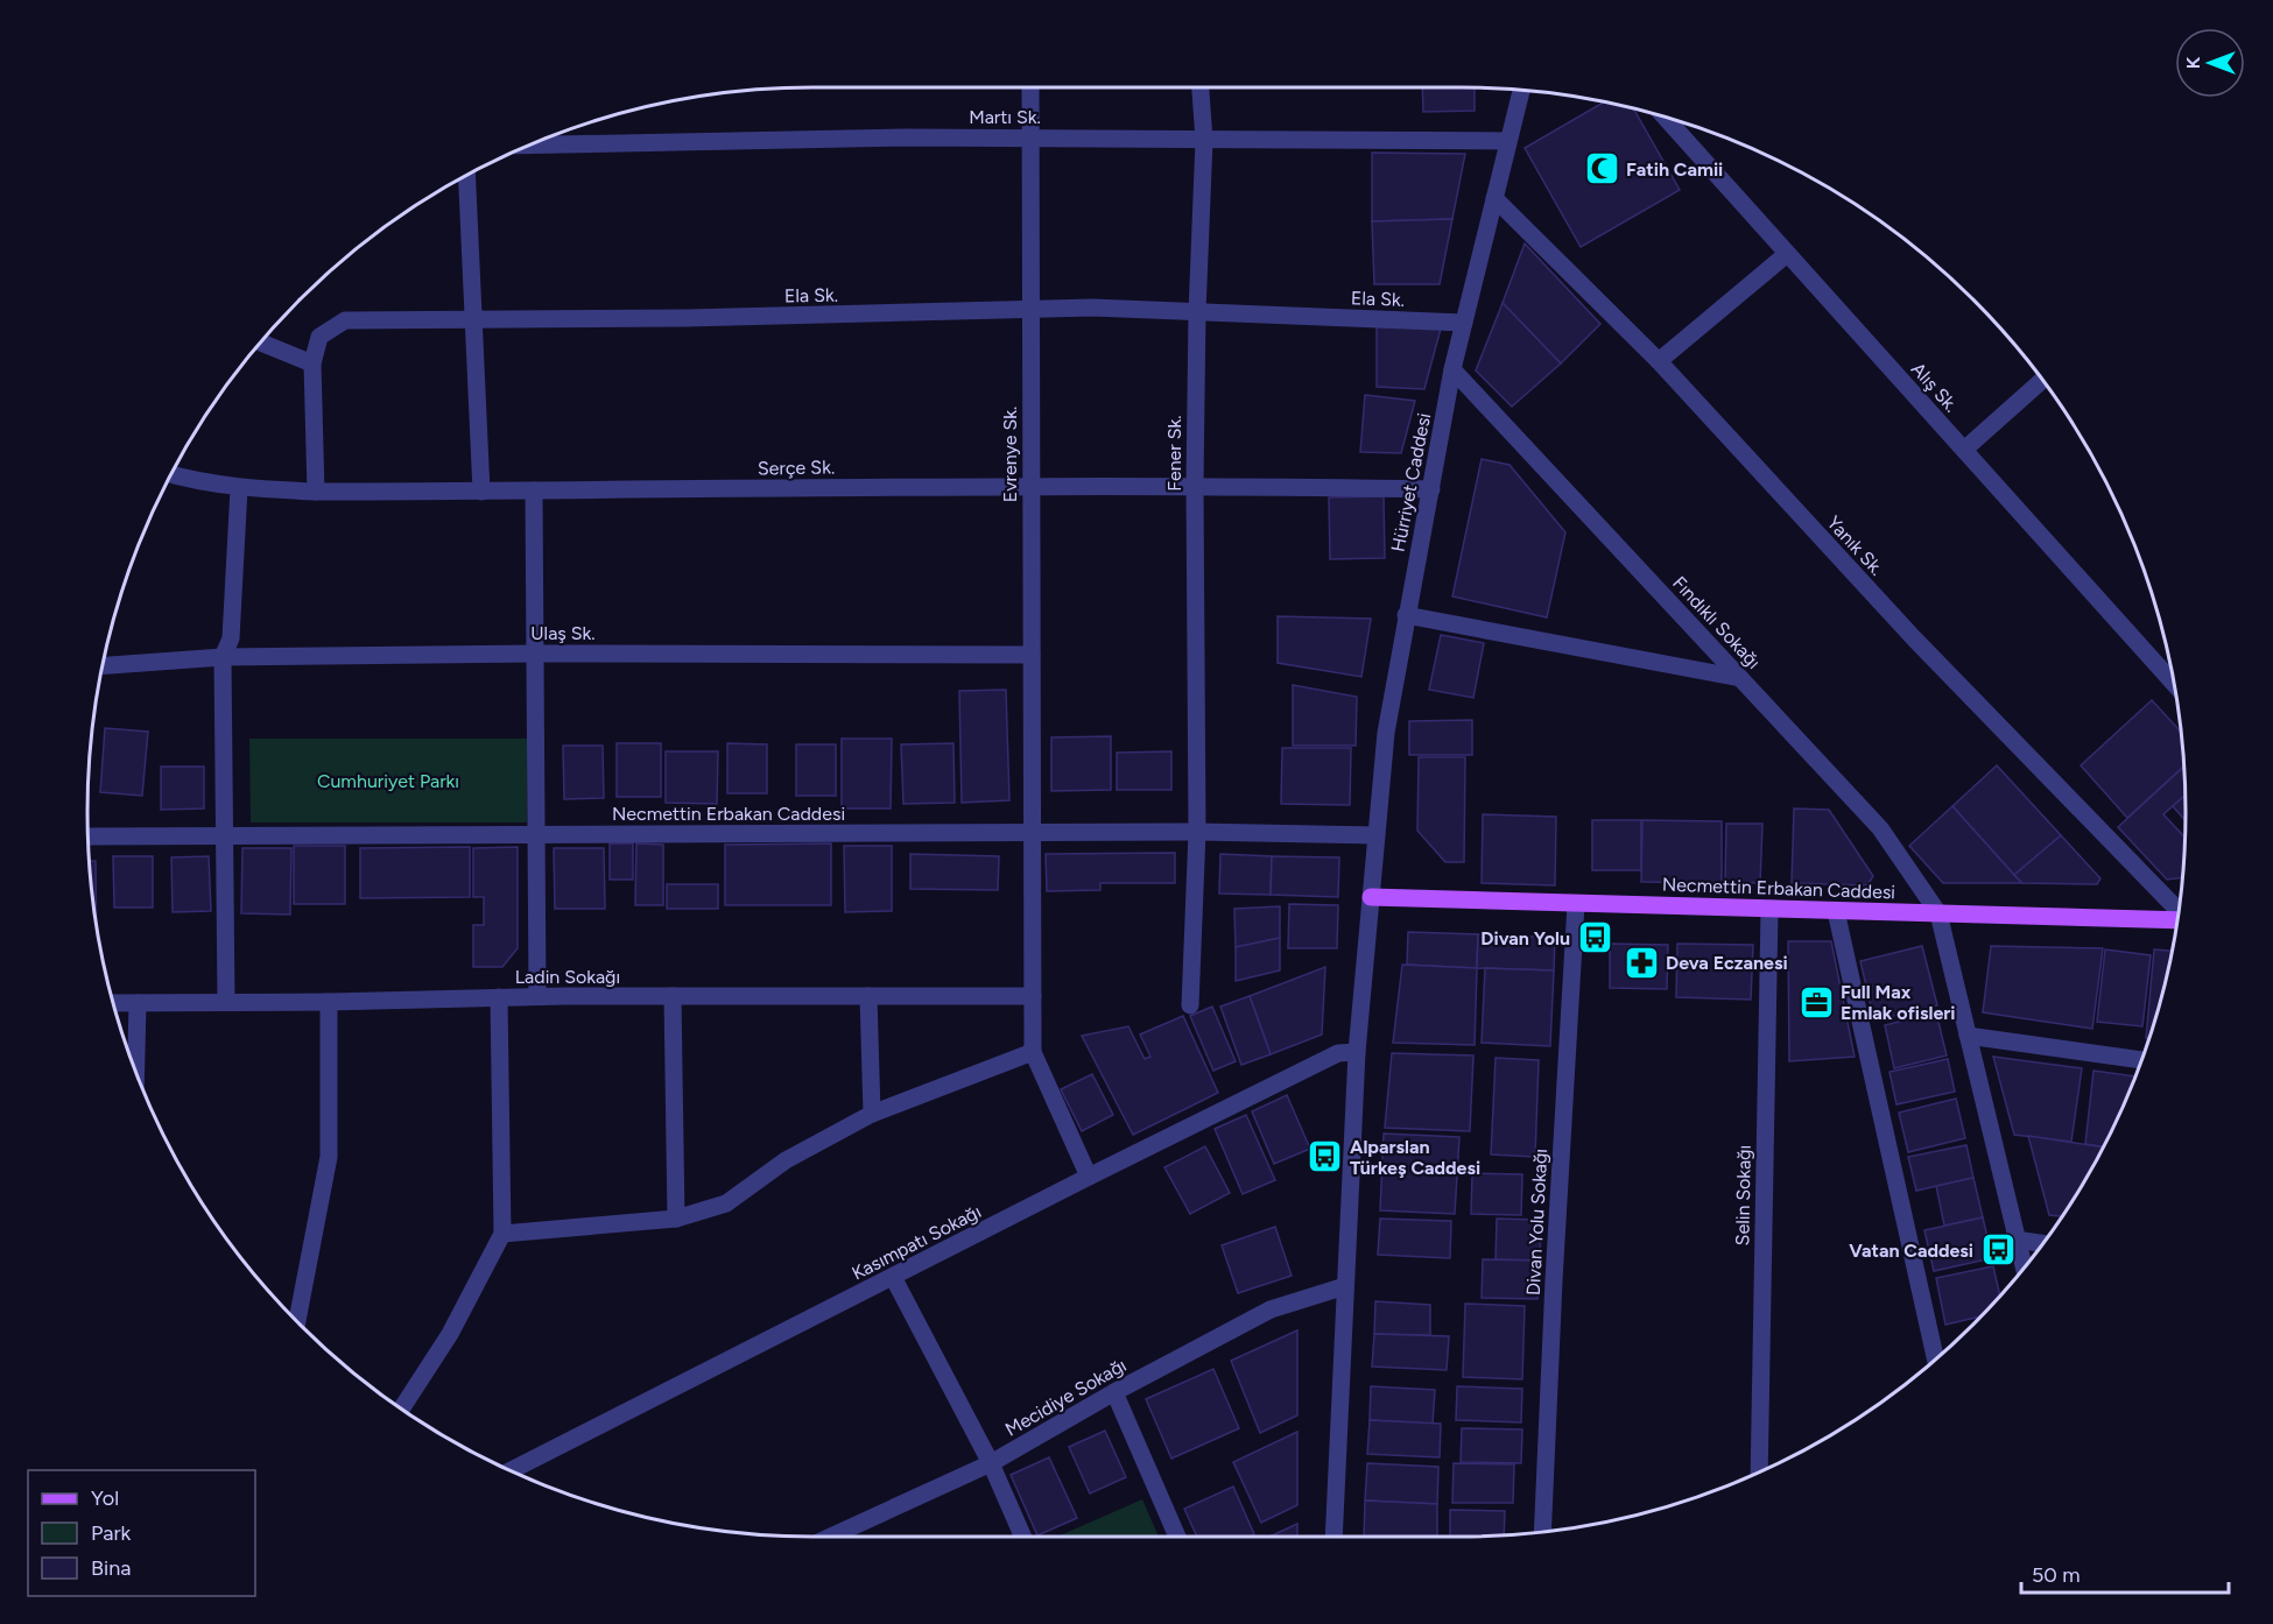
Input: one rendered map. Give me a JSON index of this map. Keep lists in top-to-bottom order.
{
  "streets": {
    "main road": ["Necmettin Erbakan Caddesi"],
    "street": [
      "Martı Sk.",
      "Ela Sk.",
      "Alış Sk.",
      "Fener Sk.",
      "Evrenye Sk.",
      "Serçe Sk.",
      "Hürriyet Caddesi",
      "Yanık Sk.",
      "Fındıklı Sokağı",
      "Ulaş Sk.",
      "Ladin Sokağı",
      "Selin Sokağı",
      "Divan Yolu Sokağı",
      "Kasımpatı Sokağı",
      "Mecidiye Sokağı"
    ]
  },
  "crossings": [
    ["Martı Sk.", "Fener Sk."],
    ["Martı Sk.", "Evrenye Sk."],
    ["Martı Sk.", "Hürriyet Caddesi"],
    ["Ela Sk.", "Fener Sk."],
    ["Ela Sk.", "Evrenye Sk."],
    ["Ela Sk.", "Serçe Sk."],
    ["Ela Sk.", "Hürriyet Caddesi"],
    ["Fener Sk.", "Serçe Sk."],
    ["Fener Sk.", "Necmettin Erbakan Caddesi"],
    ["Evrenye Sk.", "Serçe Sk."],
    ["Evrenye Sk.", "Ulaş Sk."],
    ["Evrenye Sk.", "Necmettin Erbakan Caddesi"],
    ["Evrenye Sk.", "Ladin Sokağı"],
    ["Serçe Sk.", "Hürriyet Caddesi"],
    ["Hürriyet Caddesi", "Yanık Sk."],
    ["Hürriyet Caddesi", "Fındıklı Sokağı"],
    ["Hürriyet Caddesi", "Necmettin Erbakan Caddesi"],
    ["Fındıklı Sokağı", "Necmettin Erbakan Caddesi"],
    ["Necmettin Erbakan Caddesi", "Selin Sokağı"],
    ["Necmettin Erbakan Caddesi", "Divan Yolu Sokağı"]
  ],
  "parks": ["Cumhuriyet Parkı"],
  "places": {
    "mosque": ["Fatih Camii"],
    "bus stop": ["Divan Yolu", "Alparslan Türkeş Caddesi", "Vatan Caddesi"],
    "pharmacy": ["Deva Eczanesi"],
    "office": ["Full Max Emlak ofisleri"]
  },
  "legend": ["Yol", "Park", "Bina"],
  "scale_bar": "50 m",
  "north": "left"
}
